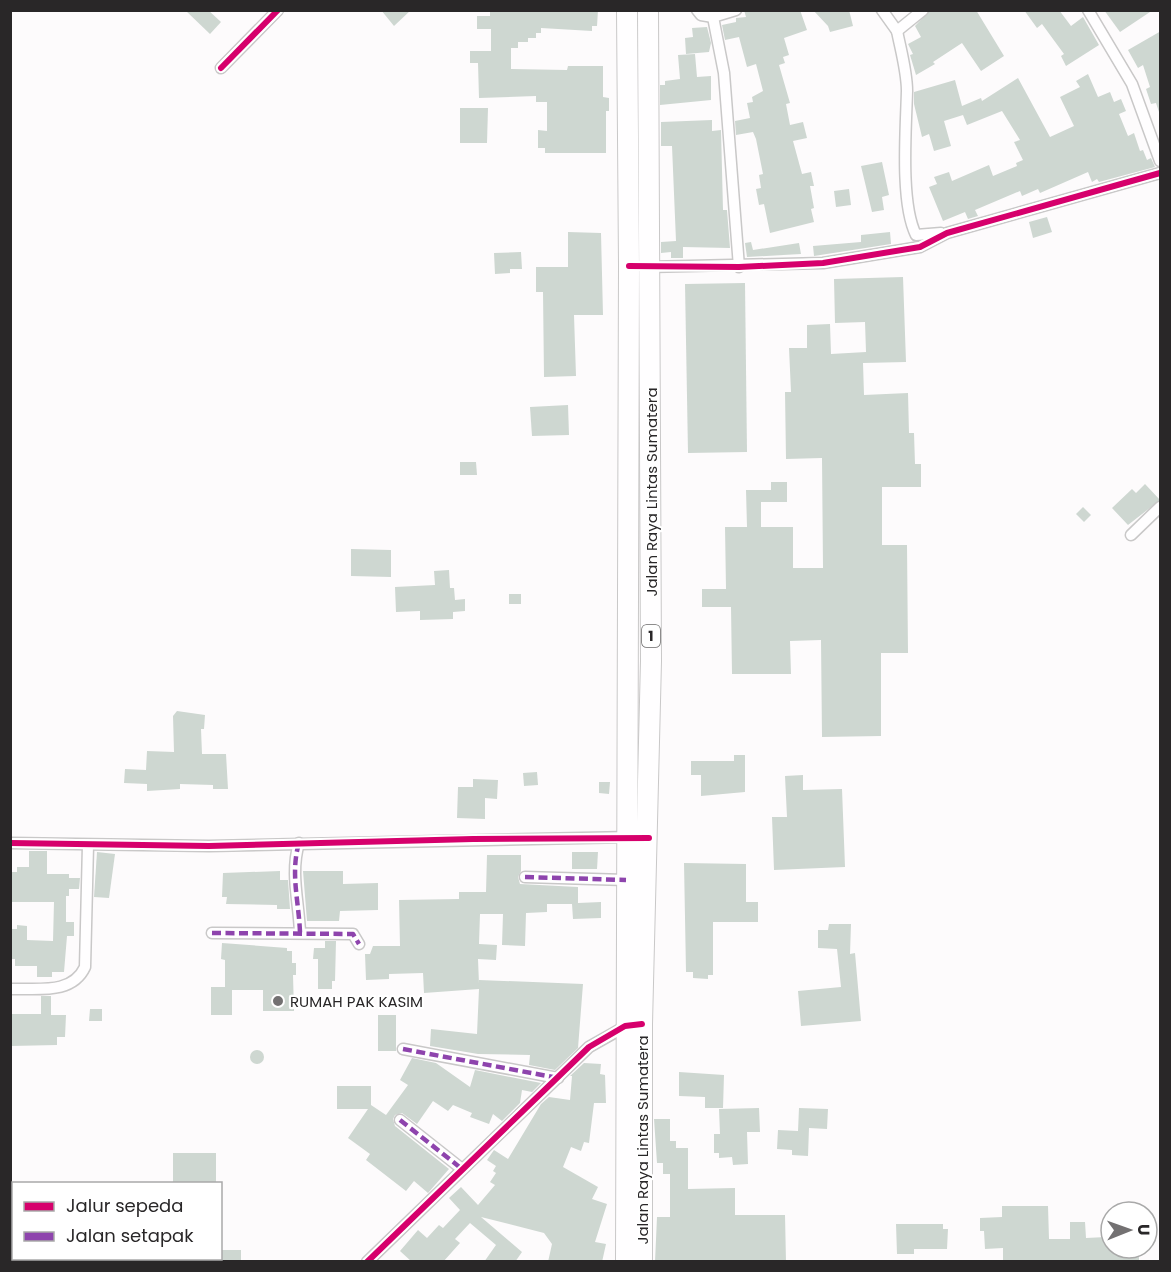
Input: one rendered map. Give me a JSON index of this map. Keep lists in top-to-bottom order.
{
  "streets": {
    "highway": ["Jalan Raya Lintas Sumatera", "1"]
  },
  "places": ["RUMAH PAK KASIM"],
  "legend": ["Jalur sepeda", "Jalan setapak"],
  "north": "right"
}
